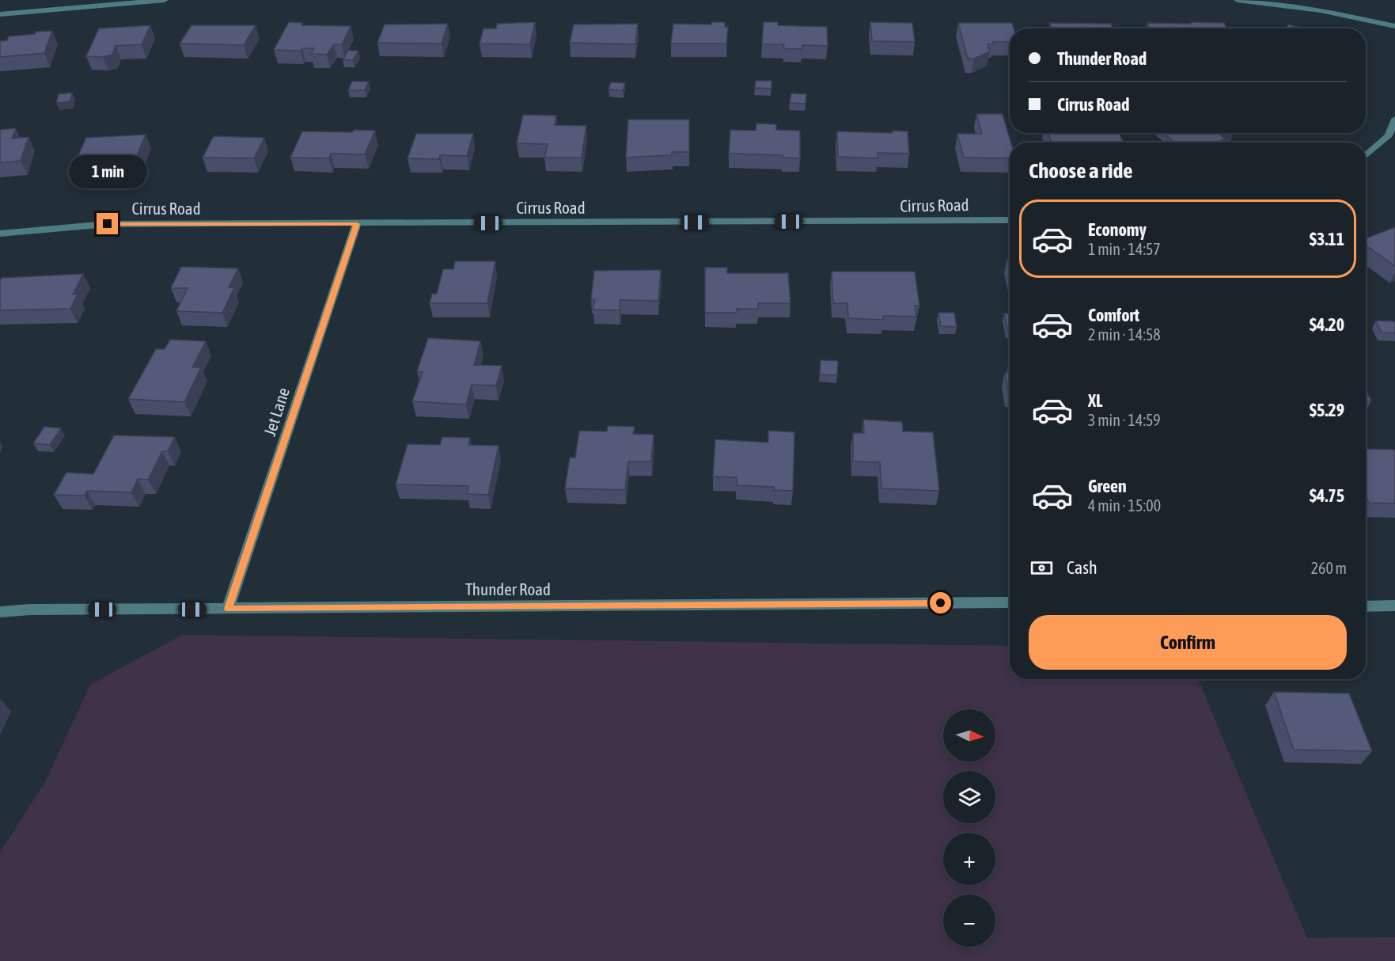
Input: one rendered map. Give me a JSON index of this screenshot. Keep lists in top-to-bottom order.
{
  "streets": {
    "street": ["Cirrus Road", "Jet Lane", "Thunder Road"]
  },
  "crossings": [
    ["Cirrus Road", "Jet Lane"],
    ["Jet Lane", "Thunder Road"]
  ],
  "north": "right",
  "page": {
    "banner": ["Thunder Road", "Cirrus Road"],
    "heading": "Choose a ride",
    "bubble": "1 min",
    "list": [
      {
        "name": "Economy",
        "note": "1 min · 14:57",
        "value": "$3.11"
      },
      {
        "name": "Comfort",
        "note": "2 min · 14:58",
        "value": "$4.20"
      },
      {
        "name": "XL",
        "note": "3 min · 14:59",
        "value": "$5.29"
      },
      {
        "name": "Green",
        "note": "4 min · 15:00",
        "value": "$4.75"
      }
    ],
    "pay": ["Cash", "260 m"],
    "buttons": "Confirm",
    "map_buttons": ["+", "−"]
  }
}
